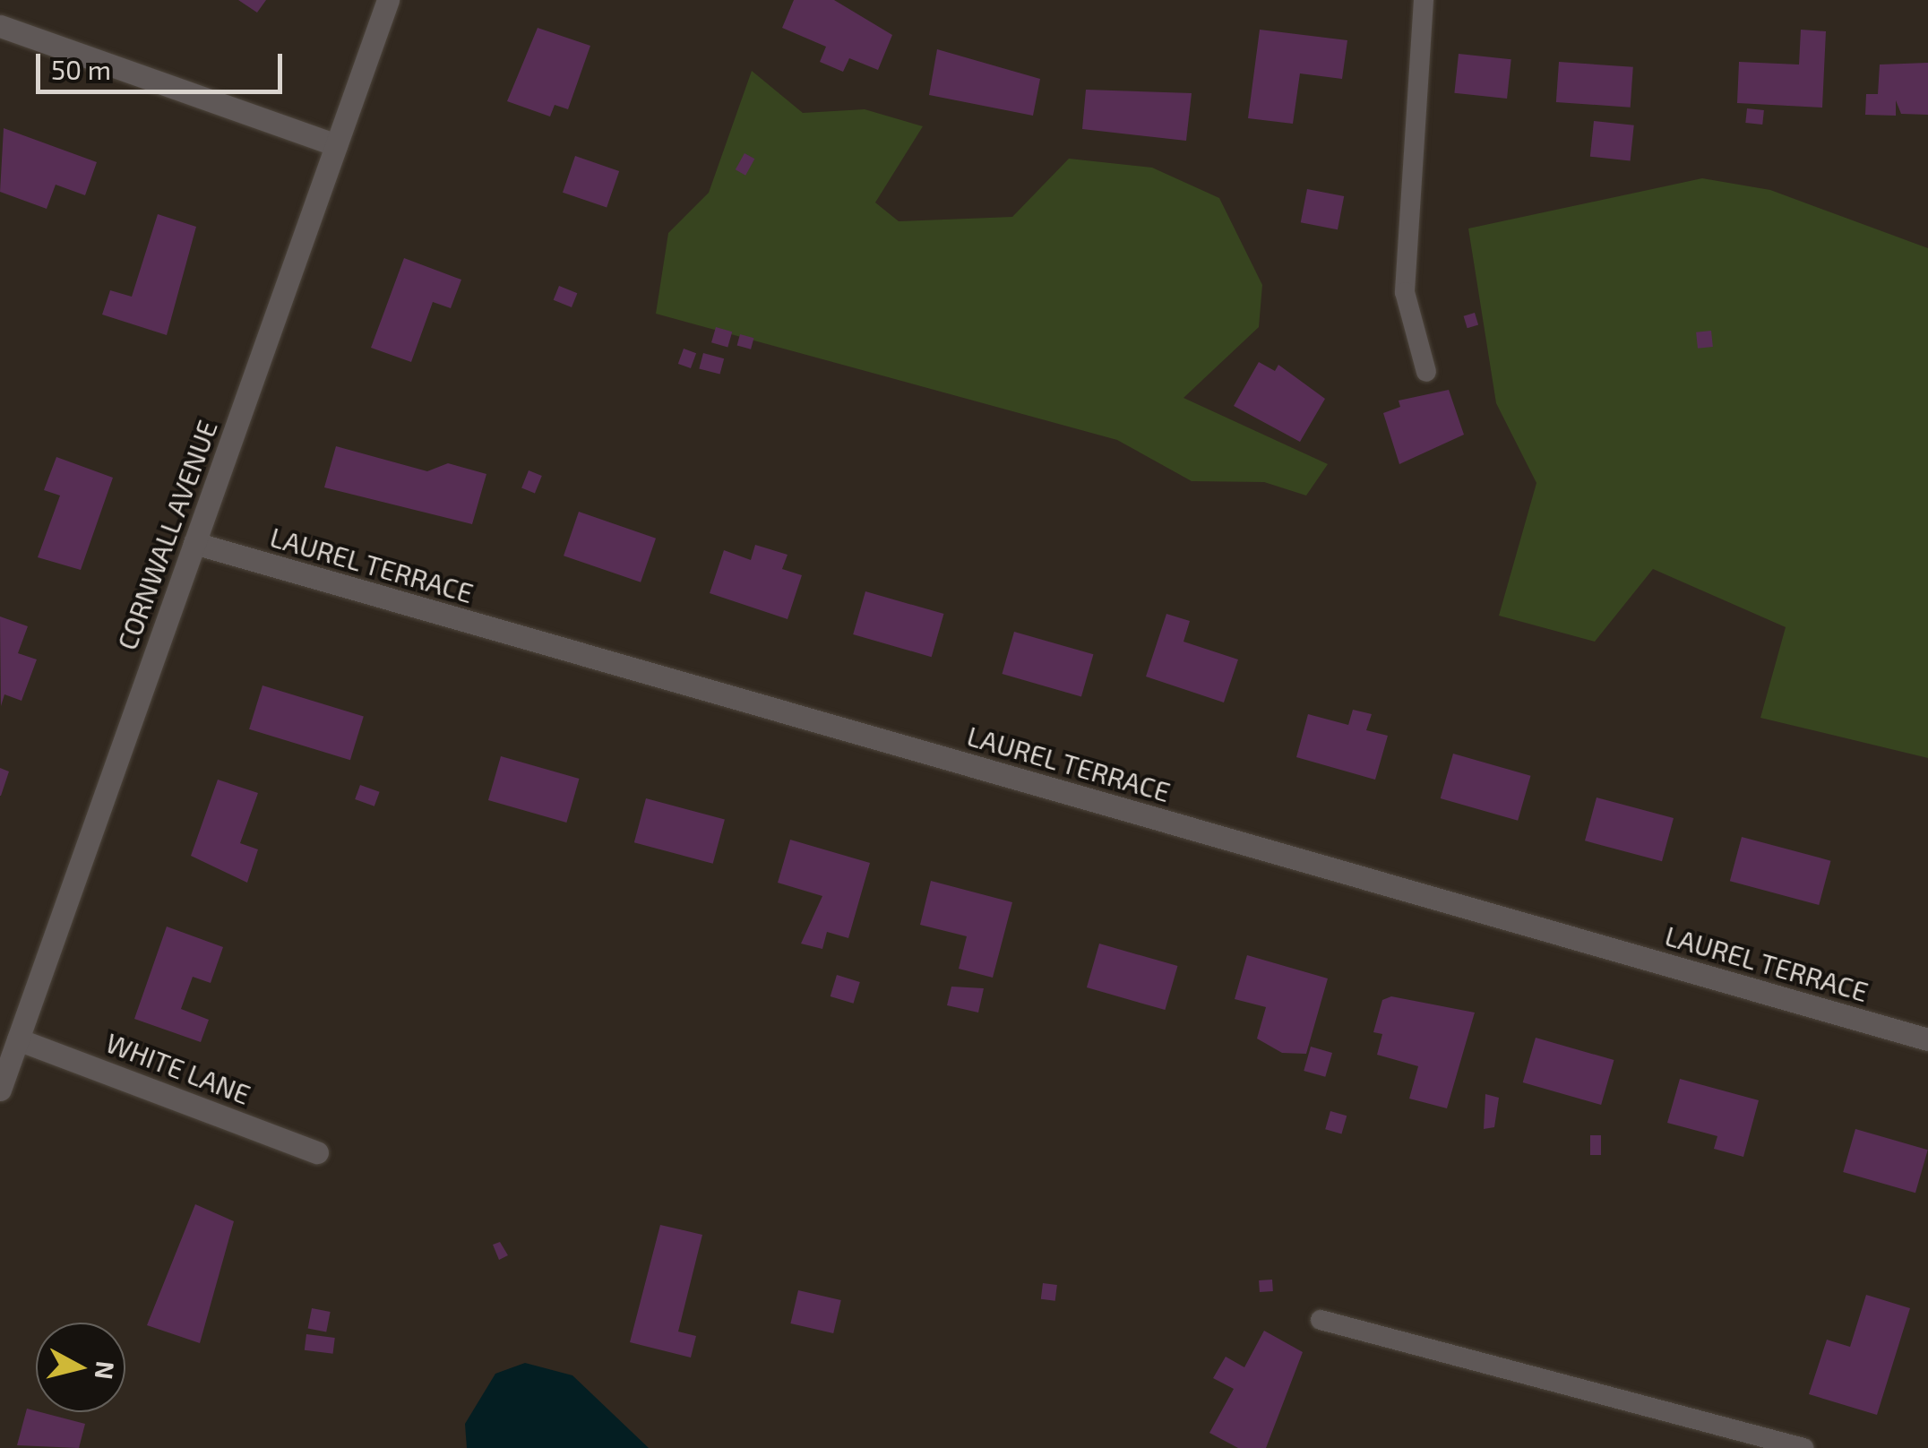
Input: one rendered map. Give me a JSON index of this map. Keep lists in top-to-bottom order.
{
  "streets": {
    "street": ["CORNWALL AVENUE", "LAUREL TERRACE", "WHITE LANE"]
  },
  "crossings": [
    ["CORNWALL AVENUE", "LAUREL TERRACE"],
    ["CORNWALL AVENUE", "WHITE LANE"]
  ],
  "scale_bar": "50 m",
  "north": "right"
}
